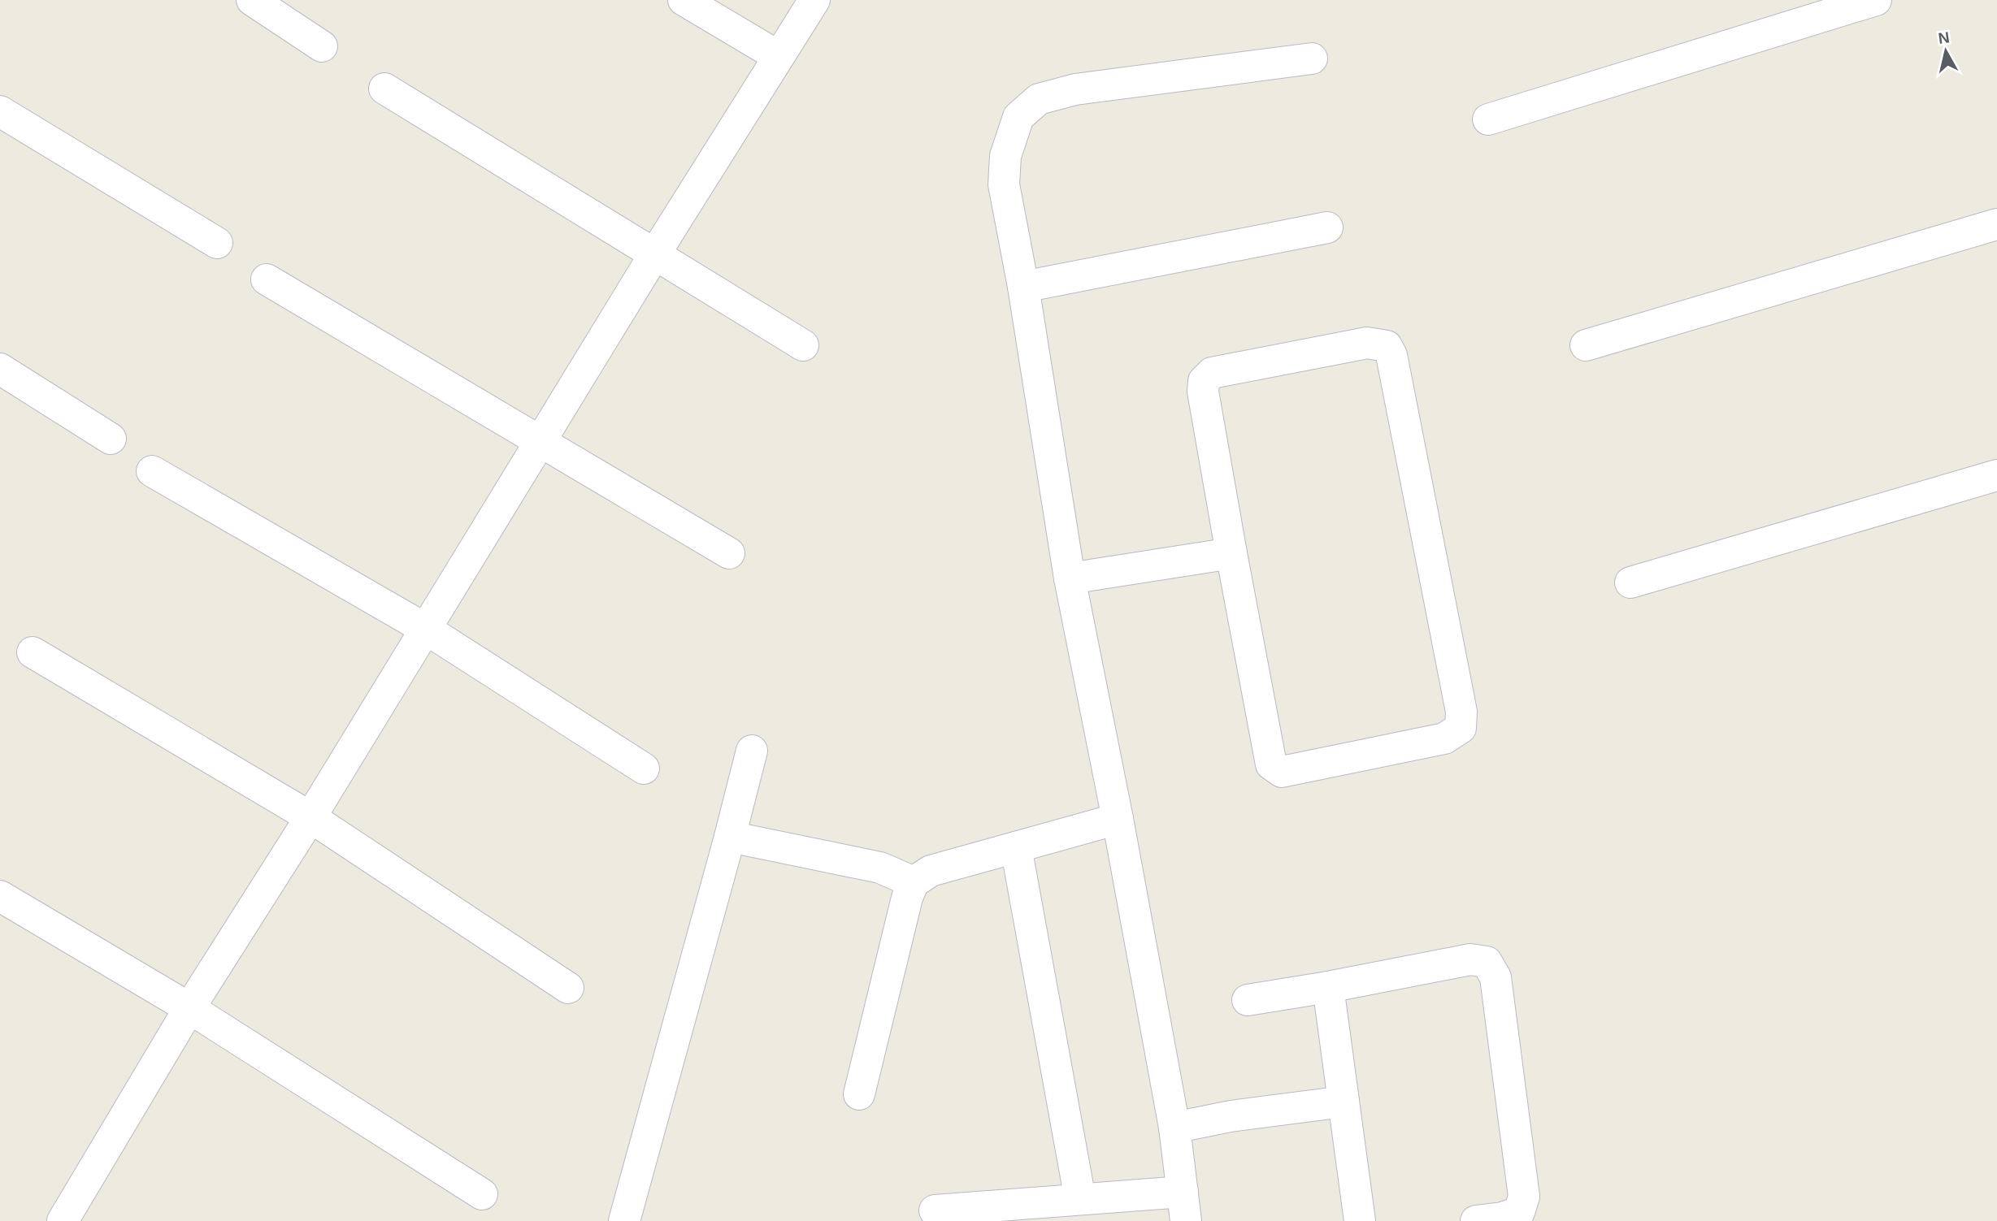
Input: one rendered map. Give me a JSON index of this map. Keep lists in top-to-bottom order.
{
  "north": "top"
}
